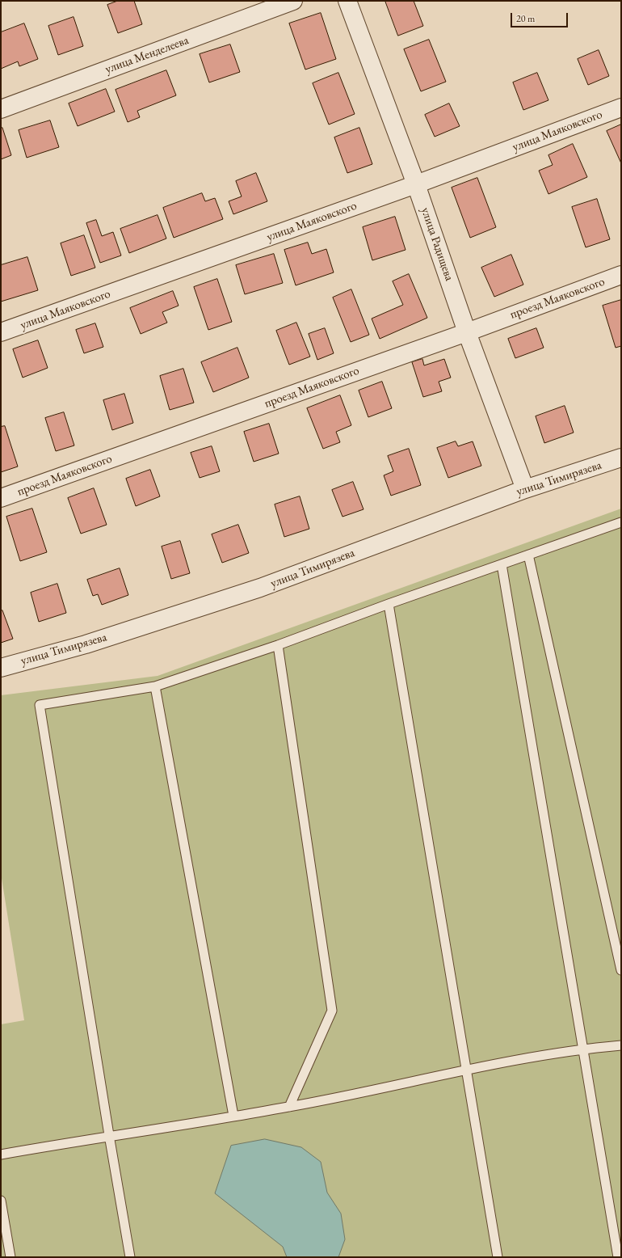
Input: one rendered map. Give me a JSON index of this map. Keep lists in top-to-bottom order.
{
  "streets": {
    "street": [
      "улица Менделеева",
      "улица Маяковского",
      "улица Радищева",
      "проезд Маяковского",
      "улица Тимирязева"
    ]
  },
  "crossings": [
    ["улица Маяковского", "улица Радищева"],
    ["улица Радищева", "проезд Маяковского"],
    ["улица Радищева", "улица Тимирязева"]
  ],
  "scale_bar": "20 m"
}
